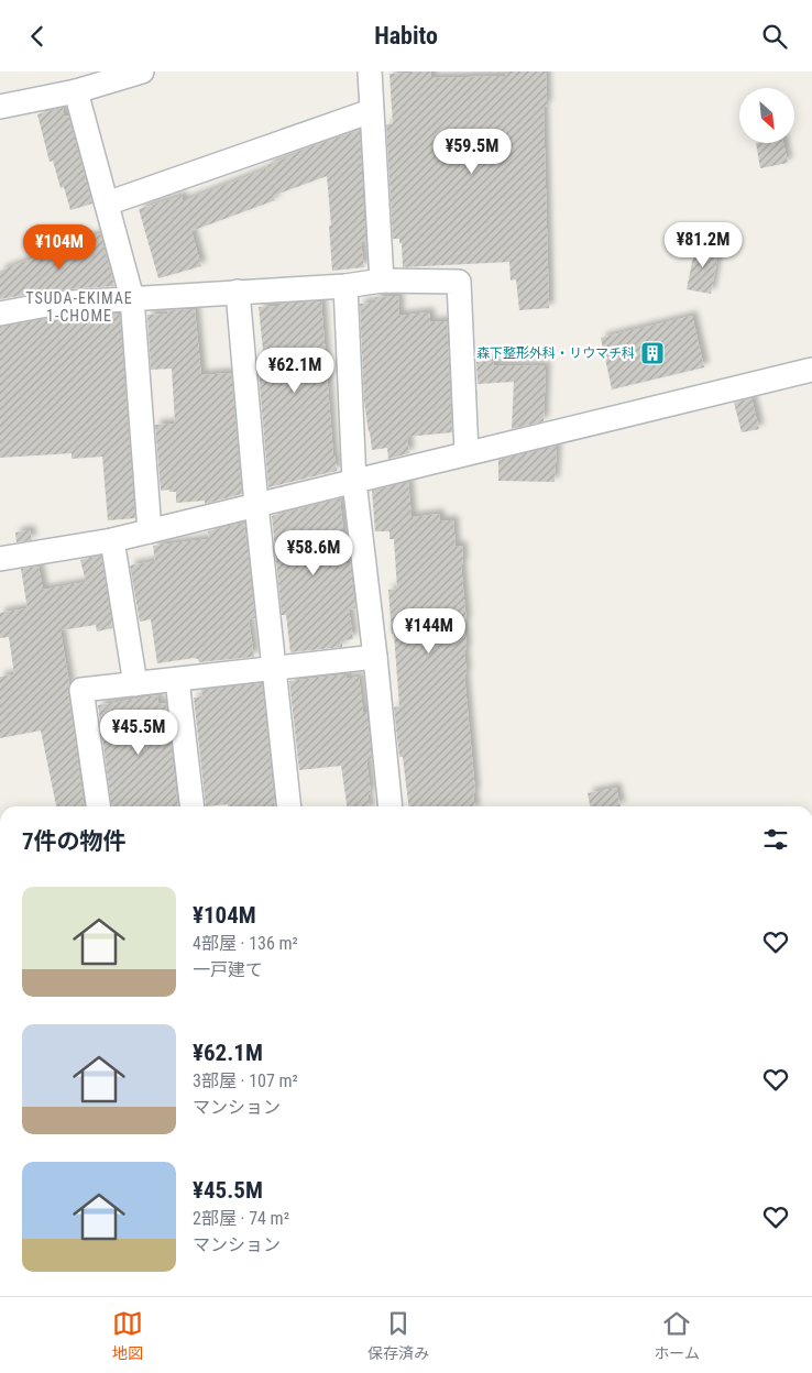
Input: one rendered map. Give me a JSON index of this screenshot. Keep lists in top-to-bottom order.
{
  "districts": ["TSUDA-EKIMAE 1-CHOME"],
  "places": {
    "building": ["森下整形外科・リウマチ科"]
  },
  "north": "bottom right",
  "page": {
    "header": "Habito",
    "price": [
      "¥59.5M",
      "¥81.2M",
      "¥104M",
      "¥62.1M",
      "¥58.6M",
      "¥144M",
      "¥45.5M"
    ],
    "heading": "7件の物件",
    "list": [
      {
        "name": "¥104M",
        "note": "4部屋 · 136 m² · 一戸建て"
      },
      {
        "name": "¥62.1M",
        "note": "3部屋 · 107 m² · マンション"
      },
      {
        "name": "¥45.5M",
        "note": "2部屋 · 74 m² · マンション"
      }
    ],
    "tabs": ["地図", "保存済み", "ホーム"]
  }
}
